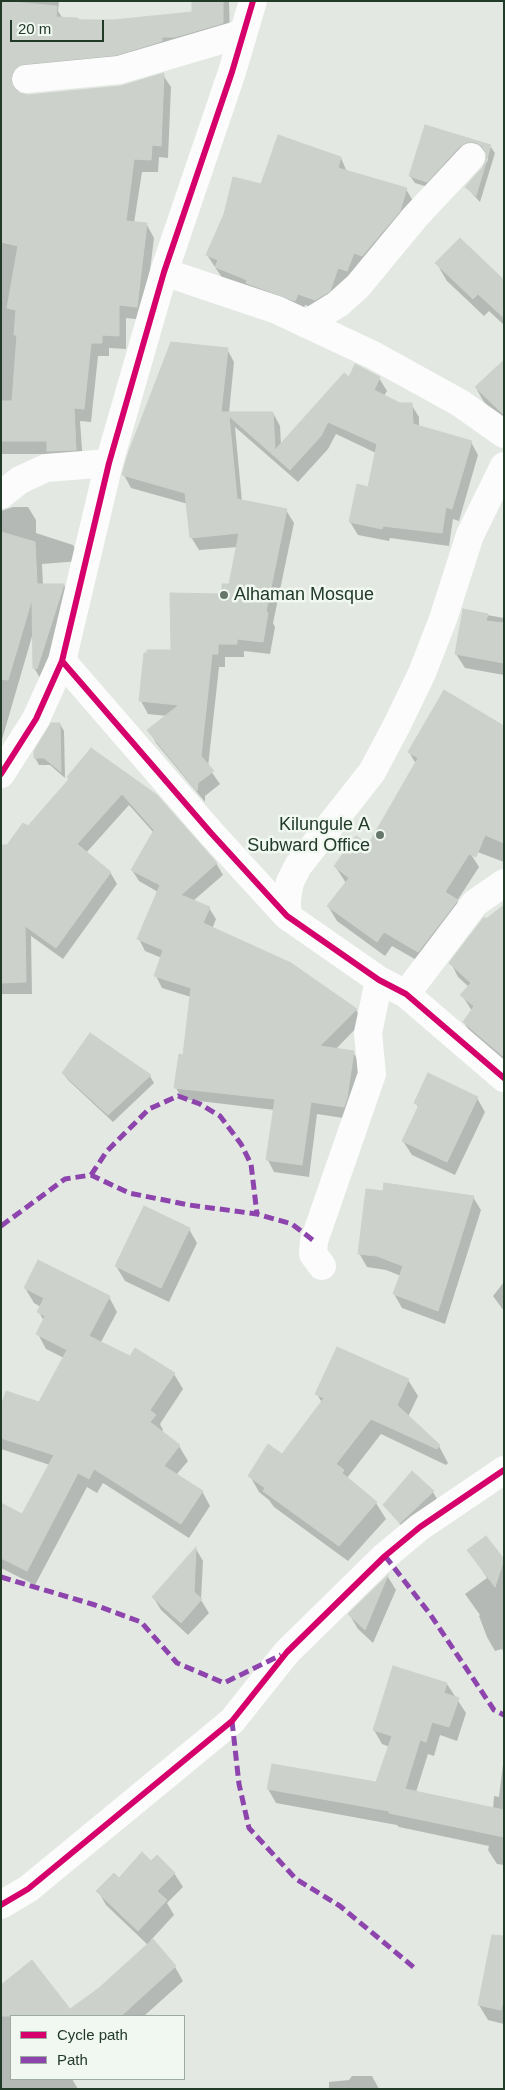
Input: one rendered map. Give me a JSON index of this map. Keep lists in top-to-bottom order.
{
  "places": ["Alhaman Mosque", "Kilungule A Subward Office"],
  "legend": ["Cycle path", "Path"],
  "scale_bar": "20 m"
}
